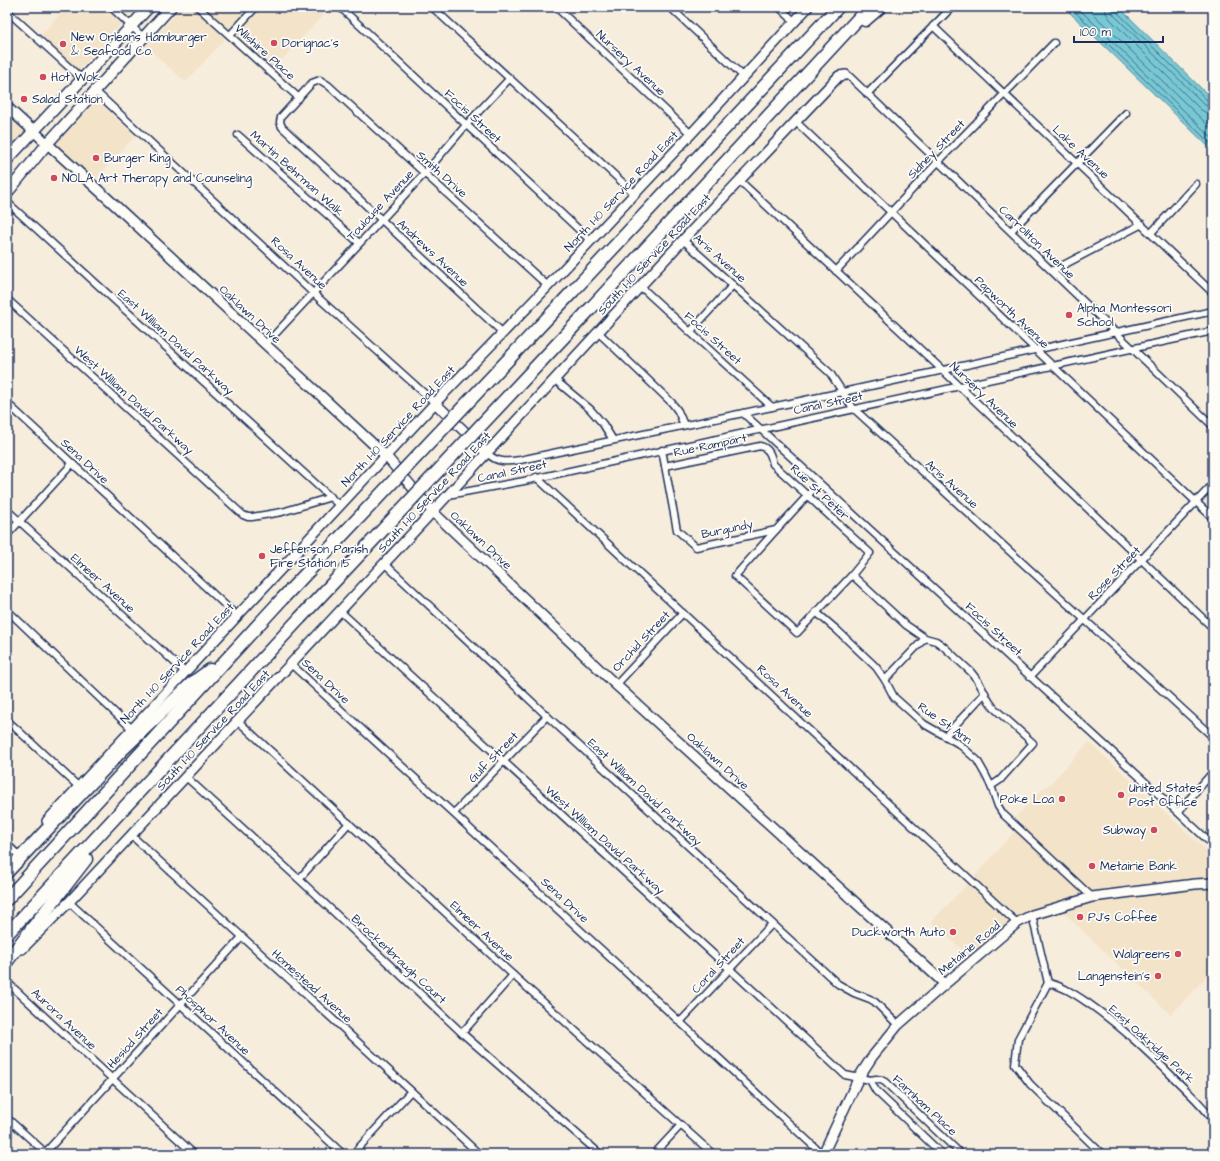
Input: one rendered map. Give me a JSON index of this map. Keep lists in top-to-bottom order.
{
  "streets": {
    "street": [
      "Wilshire Place",
      "Nursery Avenue",
      "Focis Street",
      "Sidney Street",
      "Lake Avenue",
      "Martin Behrman Walk",
      "Smith Drive",
      "North I-10 Service Road East",
      "Toulouse Avenue",
      "Carrollton Avenue",
      "Andrews Avenue",
      "South I-10 Service Road East",
      "Aris Avenue",
      "Rosa Avenue",
      "Papworth Avenue",
      "Oaklawn Drive",
      "East William David Parkway",
      "West William David Parkway",
      "Canal Street",
      "Rue Rampart",
      "Sena Drive",
      "Rue St Peter",
      "Burgundy",
      "Rose Street",
      "Elmeer Avenue",
      "Orchid Street",
      "Rue St Ann",
      "Gulf Street",
      "Metairie Road",
      "Brockenbraugh Court",
      "Coral Street",
      "Homestead Avenue",
      "Aurora Avenue",
      "Phosphor Avenue",
      "Hesiod Street",
      "East Oakridge Park",
      "Farnham Place"
    ]
  },
  "crossings": [
    ["Wilshire Place", "Smith Drive"],
    ["Wilshire Place", "Andrews Avenue"],
    ["Nursery Avenue", "Sidney Street"],
    ["Nursery Avenue", "North I-10 Service Road East"],
    ["Nursery Avenue", "South I-10 Service Road East"],
    ["Nursery Avenue", "Canal Street"],
    ["Nursery Avenue", "Rose Street"],
    ["Focis Street", "North I-10 Service Road East"],
    ["Focis Street", "Toulouse Avenue"],
    ["Focis Street", "South I-10 Service Road East"],
    ["Focis Street", "Canal Street"],
    ["Focis Street", "Burgundy"],
    ["Focis Street", "Rose Street"],
    ["Sidney Street", "Lake Avenue"],
    ["Sidney Street", "Carrollton Avenue"],
    ["Sidney Street", "Papworth Avenue"],
    ["Martin Behrman Walk", "Toulouse Avenue"],
    ["Smith Drive", "North I-10 Service Road East"],
    ["Smith Drive", "Toulouse Avenue"],
    ["Smith Drive", "Andrews Avenue"],
    ["North I-10 Service Road East", "Andrews Avenue"],
    ["North I-10 Service Road East", "Rosa Avenue"],
    ["North I-10 Service Road East", "Oaklawn Drive"],
    ["North I-10 Service Road East", "Sena Drive"],
    ["North I-10 Service Road East", "Elmeer Avenue"],
    ["Toulouse Avenue", "Andrews Avenue"],
    ["Toulouse Avenue", "Rosa Avenue"],
    ["Toulouse Avenue", "Oaklawn Drive"],
    ["Carrollton Avenue", "South I-10 Service Road East"],
    ["Carrollton Avenue", "Canal Street"],
    ["South I-10 Service Road East", "Aris Avenue"],
    ["South I-10 Service Road East", "Rosa Avenue"],
    ["South I-10 Service Road East", "Papworth Avenue"],
    ["South I-10 Service Road East", "Oaklawn Drive"],
    ["South I-10 Service Road East", "East William David Parkway"],
    ["South I-10 Service Road East", "West William David Parkway"],
    ["South I-10 Service Road East", "Canal Street"],
    ["South I-10 Service Road East", "Sena Drive"],
    ["South I-10 Service Road East", "Elmeer Avenue"],
    ["South I-10 Service Road East", "Brockenbraugh Court"],
    ["South I-10 Service Road East", "Homestead Avenue"],
    ["South I-10 Service Road East", "Phosphor Avenue"],
    ["Aris Avenue", "Canal Street"],
    ["Aris Avenue", "Rose Street"],
    ["Rosa Avenue", "Canal Street"],
    ["Rosa Avenue", "Orchid Street"],
    ["Rosa Avenue", "Metairie Road"],
    ["Papworth Avenue", "Canal Street"],
    ["Papworth Avenue", "Rose Street"],
    ["Oaklawn Drive", "Orchid Street"],
    ["Oaklawn Drive", "Metairie Road"],
    ["East William David Parkway", "West William David Parkway"],
    ["East William David Parkway", "Gulf Street"],
    ["East William David Parkway", "Metairie Road"],
    ["East William David Parkway", "Coral Street"],
    ["West William David Parkway", "Gulf Street"],
    ["West William David Parkway", "Metairie Road"],
    ["West William David Parkway", "Coral Street"],
    ["West William David Parkway", "Farnham Place"],
    ["Rue Rampart", "Rue St Peter"],
    ["Rue Rampart", "Burgundy"],
    ["Sena Drive", "Gulf Street"],
    ["Sena Drive", "Metairie Road"],
    ["Sena Drive", "Coral Street"],
    ["Rue St Peter", "Burgundy"],
    ["Burgundy", "Rue St Ann"],
    ["Rue St Ann", "Metairie Road"],
    ["Metairie Road", "Farnham Place"],
    ["Homestead Avenue", "Hesiod Street"],
    ["Aurora Avenue", "Hesiod Street"],
    ["Phosphor Avenue", "Hesiod Street"]
  ],
  "places": [
    "Dorignac's",
    "New Orleans Hamburger & Seafood Co.",
    "Hot Wok",
    "Salad Station",
    "Burger King",
    "NOLA Art Therapy and Counseling",
    "Alpha Montessori School",
    "Jefferson Parish Fire Station 15",
    "United States Post Office",
    "Poke Loa",
    "Subway",
    "Metairie Bank",
    "PJ's Coffee",
    "Duckworth Auto",
    "Walgreens",
    "Langenstein's"
  ],
  "scale_bar": "100 m"
}
